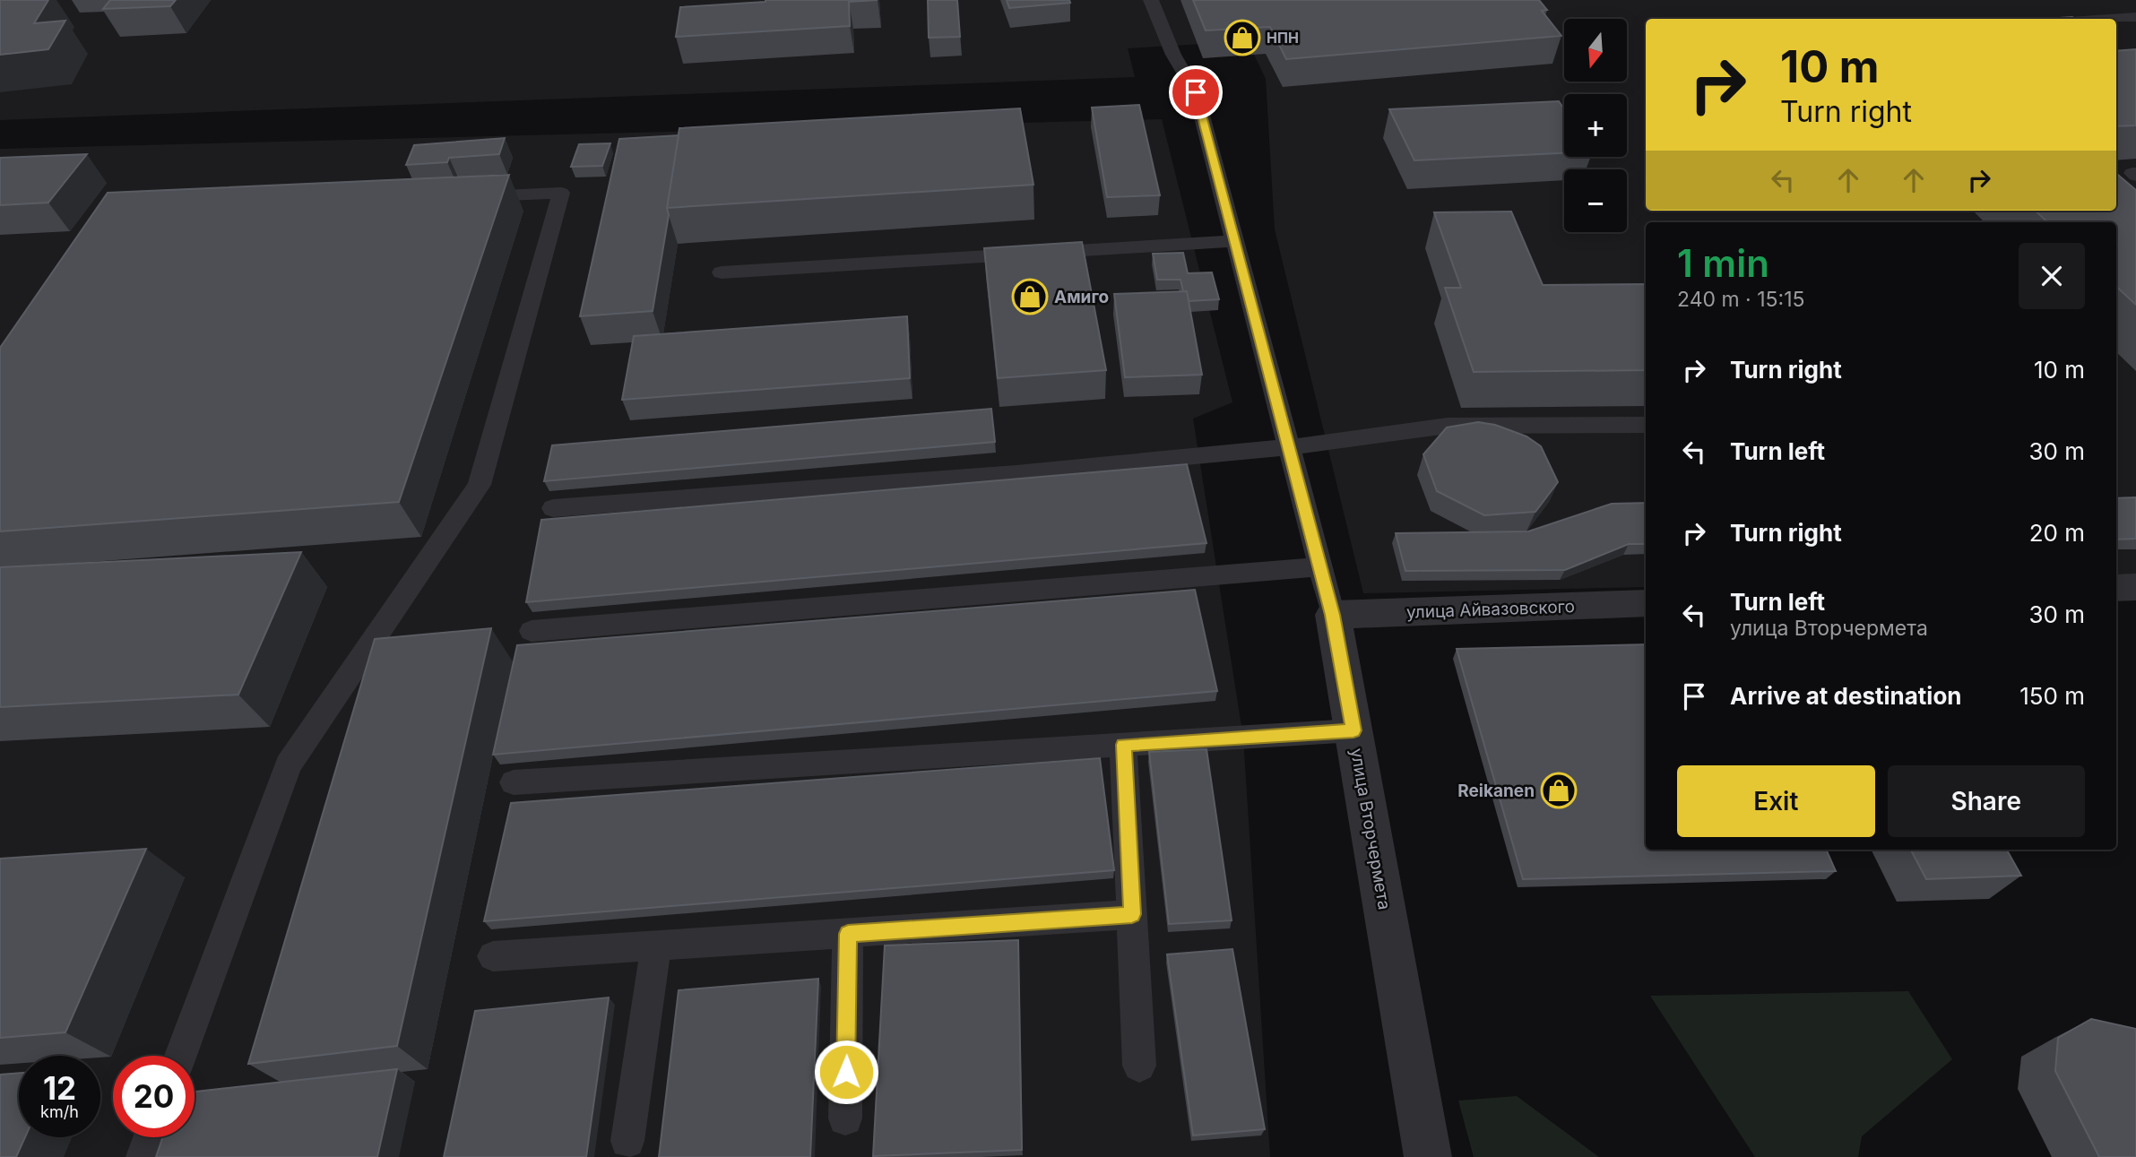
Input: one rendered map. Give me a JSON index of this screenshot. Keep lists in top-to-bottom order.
{
  "streets": {
    "street": ["улица Айвазовского", "улица Вторчермета"]
  },
  "crossings": [
    ["улица Айвазовского", "улица Вторчермета"]
  ],
  "places": {
    "shop": ["НПН", "Амиго", "Reikanen"]
  },
  "north": "bottom",
  "page": {
    "map_buttons": ["+", "−"],
    "turn": ["10 m", "Turn right"],
    "heading": ["1 min", "240 m · 15:15"],
    "list": [
      {
        "name": "Turn right",
        "value": "10 m"
      },
      {
        "name": "Turn left",
        "value": "30 m"
      },
      {
        "name": "Turn right",
        "value": "20 m"
      },
      {
        "name": "Turn left",
        "note": "улица Вторчермета",
        "value": "30 m"
      },
      {
        "name": "Arrive at destination",
        "value": "150 m"
      }
    ],
    "buttons": ["Exit", "Share"],
    "speed": "12 km/h",
    "limit": "20"
  }
}
